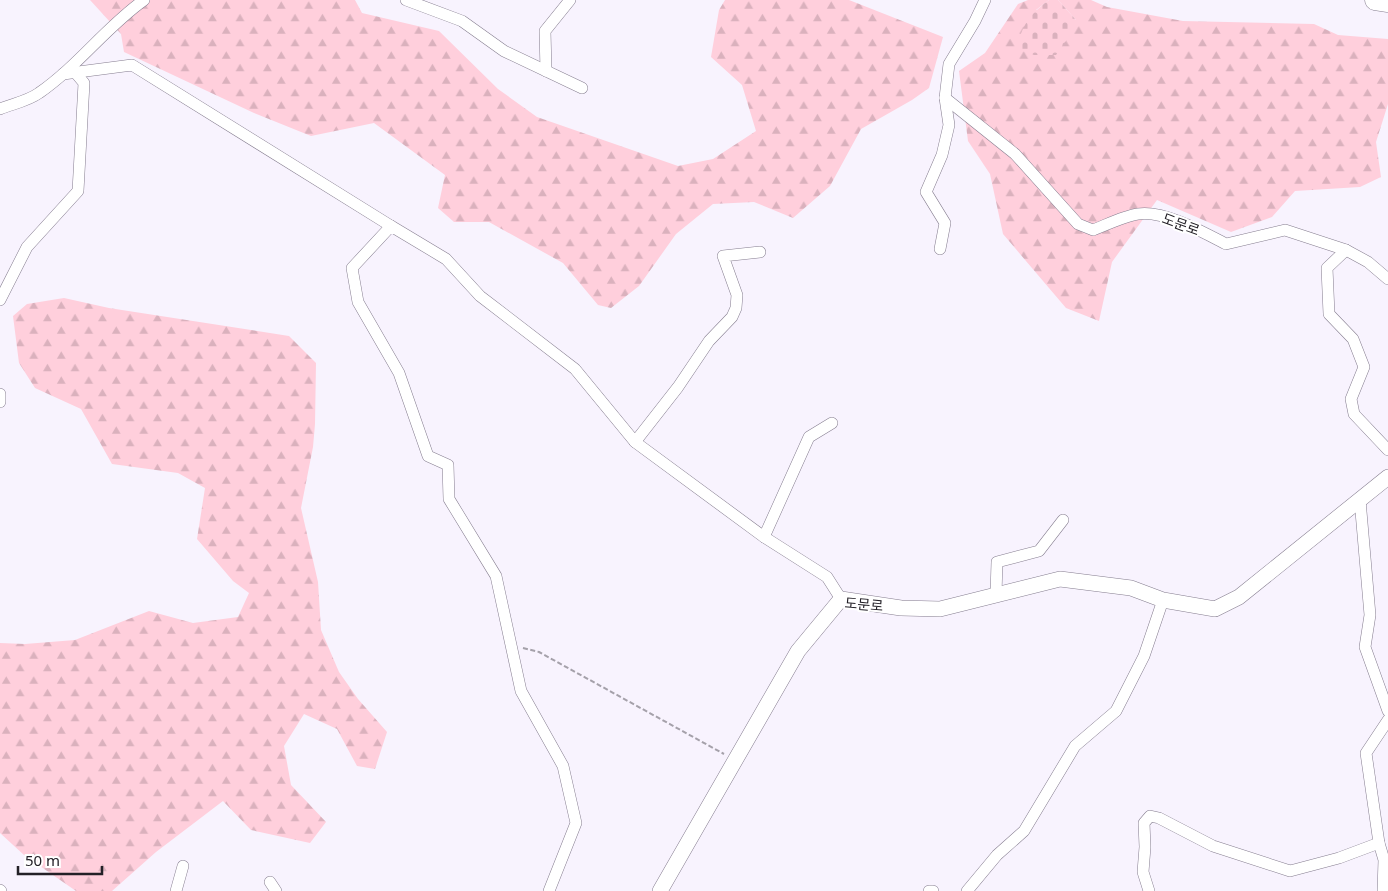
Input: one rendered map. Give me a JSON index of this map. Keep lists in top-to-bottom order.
{
  "streets": {
    "street": ["도문로"]
  },
  "scale_bar": "50 m"
}
